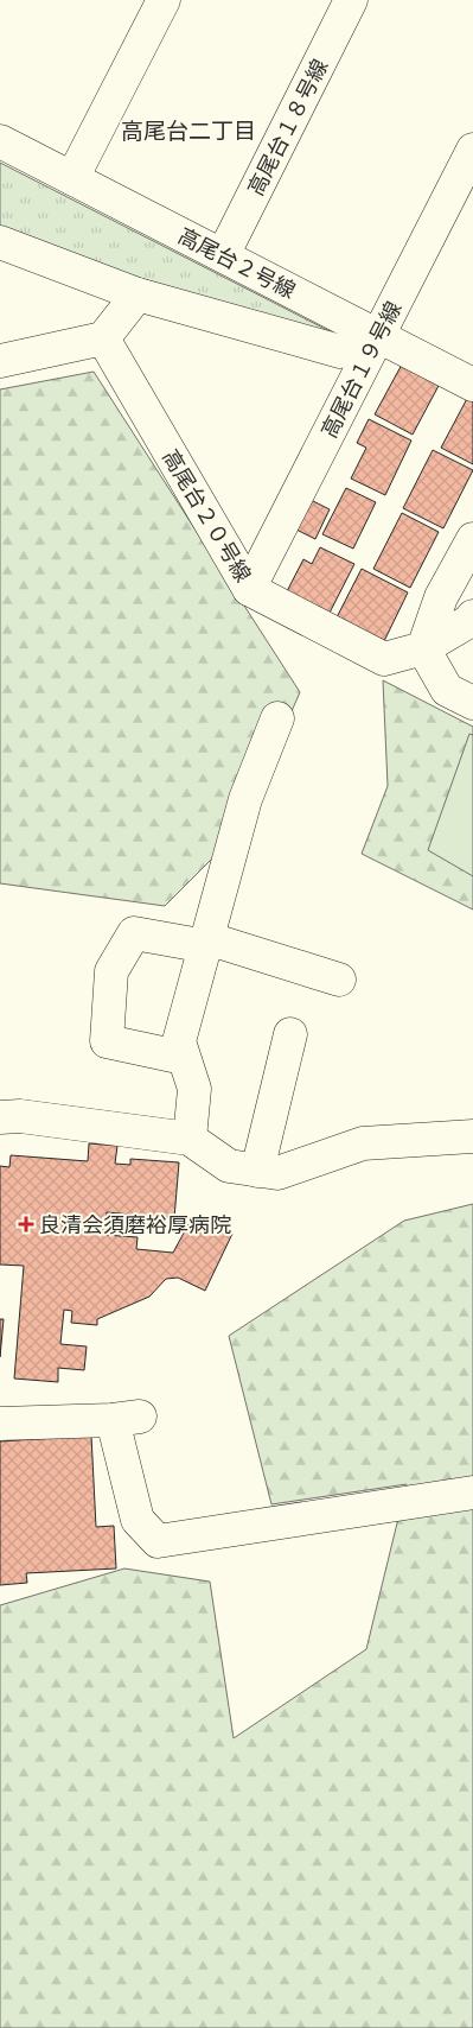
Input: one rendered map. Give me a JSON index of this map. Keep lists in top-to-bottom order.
{
  "streets": {
    "street": [
      "高尾台１８号線",
      "高尾台２号線",
      "高尾台１９号線",
      "高尾台２０号線"
    ]
  },
  "crossings": [
    ["高尾台１８号線", "高尾台２号線"],
    ["高尾台２号線", "高尾台１９号線"],
    ["高尾台１９号線", "高尾台２０号線"]
  ],
  "districts": ["高尾台二丁目"],
  "places": {
    "health": ["良清会須磨裕厚病院"]
  }
}
